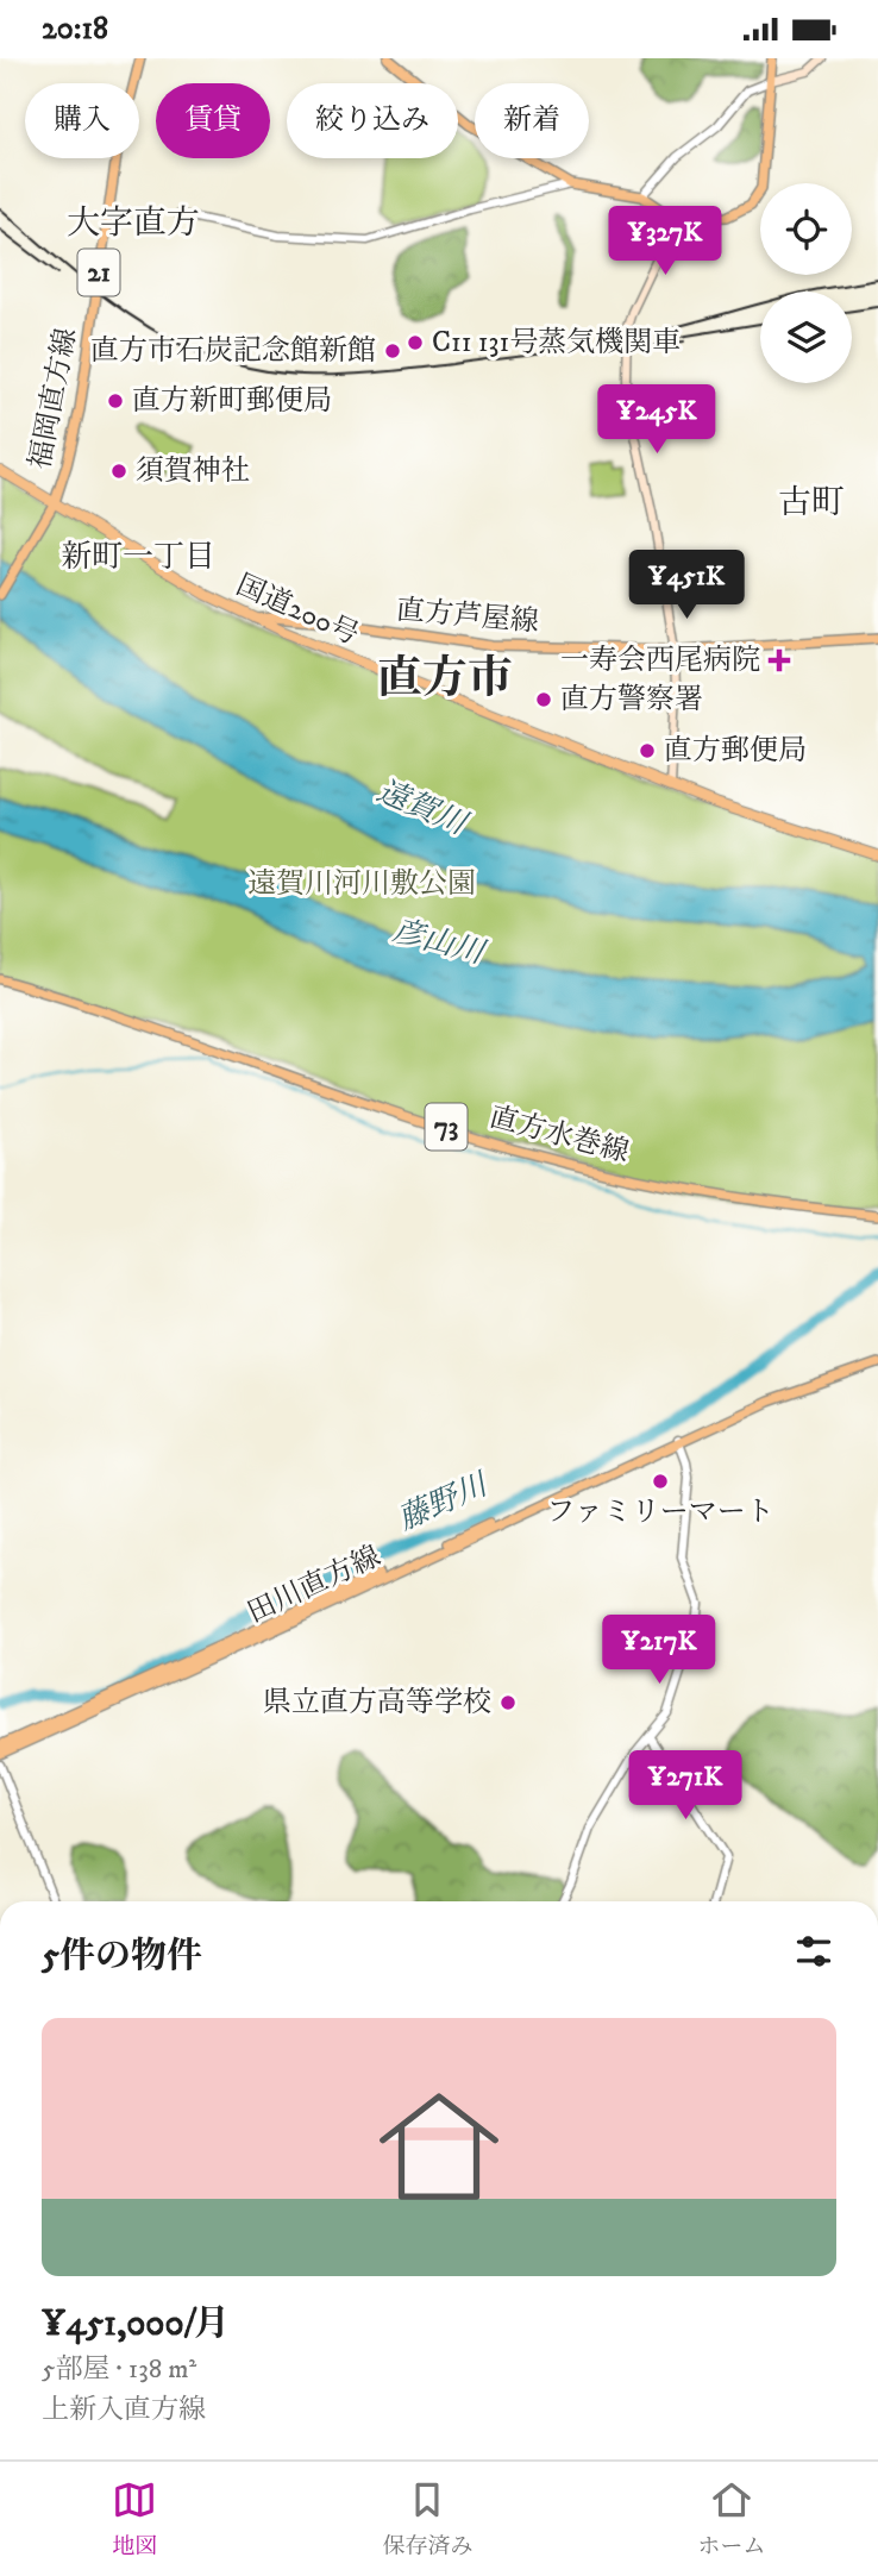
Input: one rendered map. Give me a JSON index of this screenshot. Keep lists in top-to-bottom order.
{
  "streets": {
    "highway": ["国道200号"],
    "main road": [
      "21",
      "福岡直方線",
      "直方芦屋線",
      "73",
      "直方水巻線",
      "田川直方線"
    ]
  },
  "crossings": [
    ["福岡直方線", "国道200号"],
    ["国道200号", "直方芦屋線"]
  ],
  "districts": [
    "大字直方",
    "古町",
    "新町一丁目",
    "直方市"
  ],
  "water": ["遠賀川", "彦山川", "藤野川"],
  "parks": ["遠賀川河川敷公園"],
  "places": {
    "other": [
      "C11 131号蒸気機関車",
      "直方市石炭記念館新館",
      "直方新町郵便局",
      "須賀神社",
      "直方警察署",
      "直方郵便局",
      "ファミリーマート",
      "県立直方高等学校"
    ],
    "health": ["一寿会西尾病院"]
  },
  "page": {
    "status": "20:18",
    "chip": [
      "購入",
      "賃貸",
      "絞り込み",
      "新着"
    ],
    "price": [
      "¥327K",
      "¥245K",
      "¥451K",
      "¥217K",
      "¥271K"
    ],
    "heading": "5件の物件",
    "list": [
      {
        "name": "¥451,000/月",
        "note": "5部屋 · 138 m² · 上新入直方線"
      }
    ],
    "tabs": ["地図", "保存済み", "ホーム"]
  }
}
